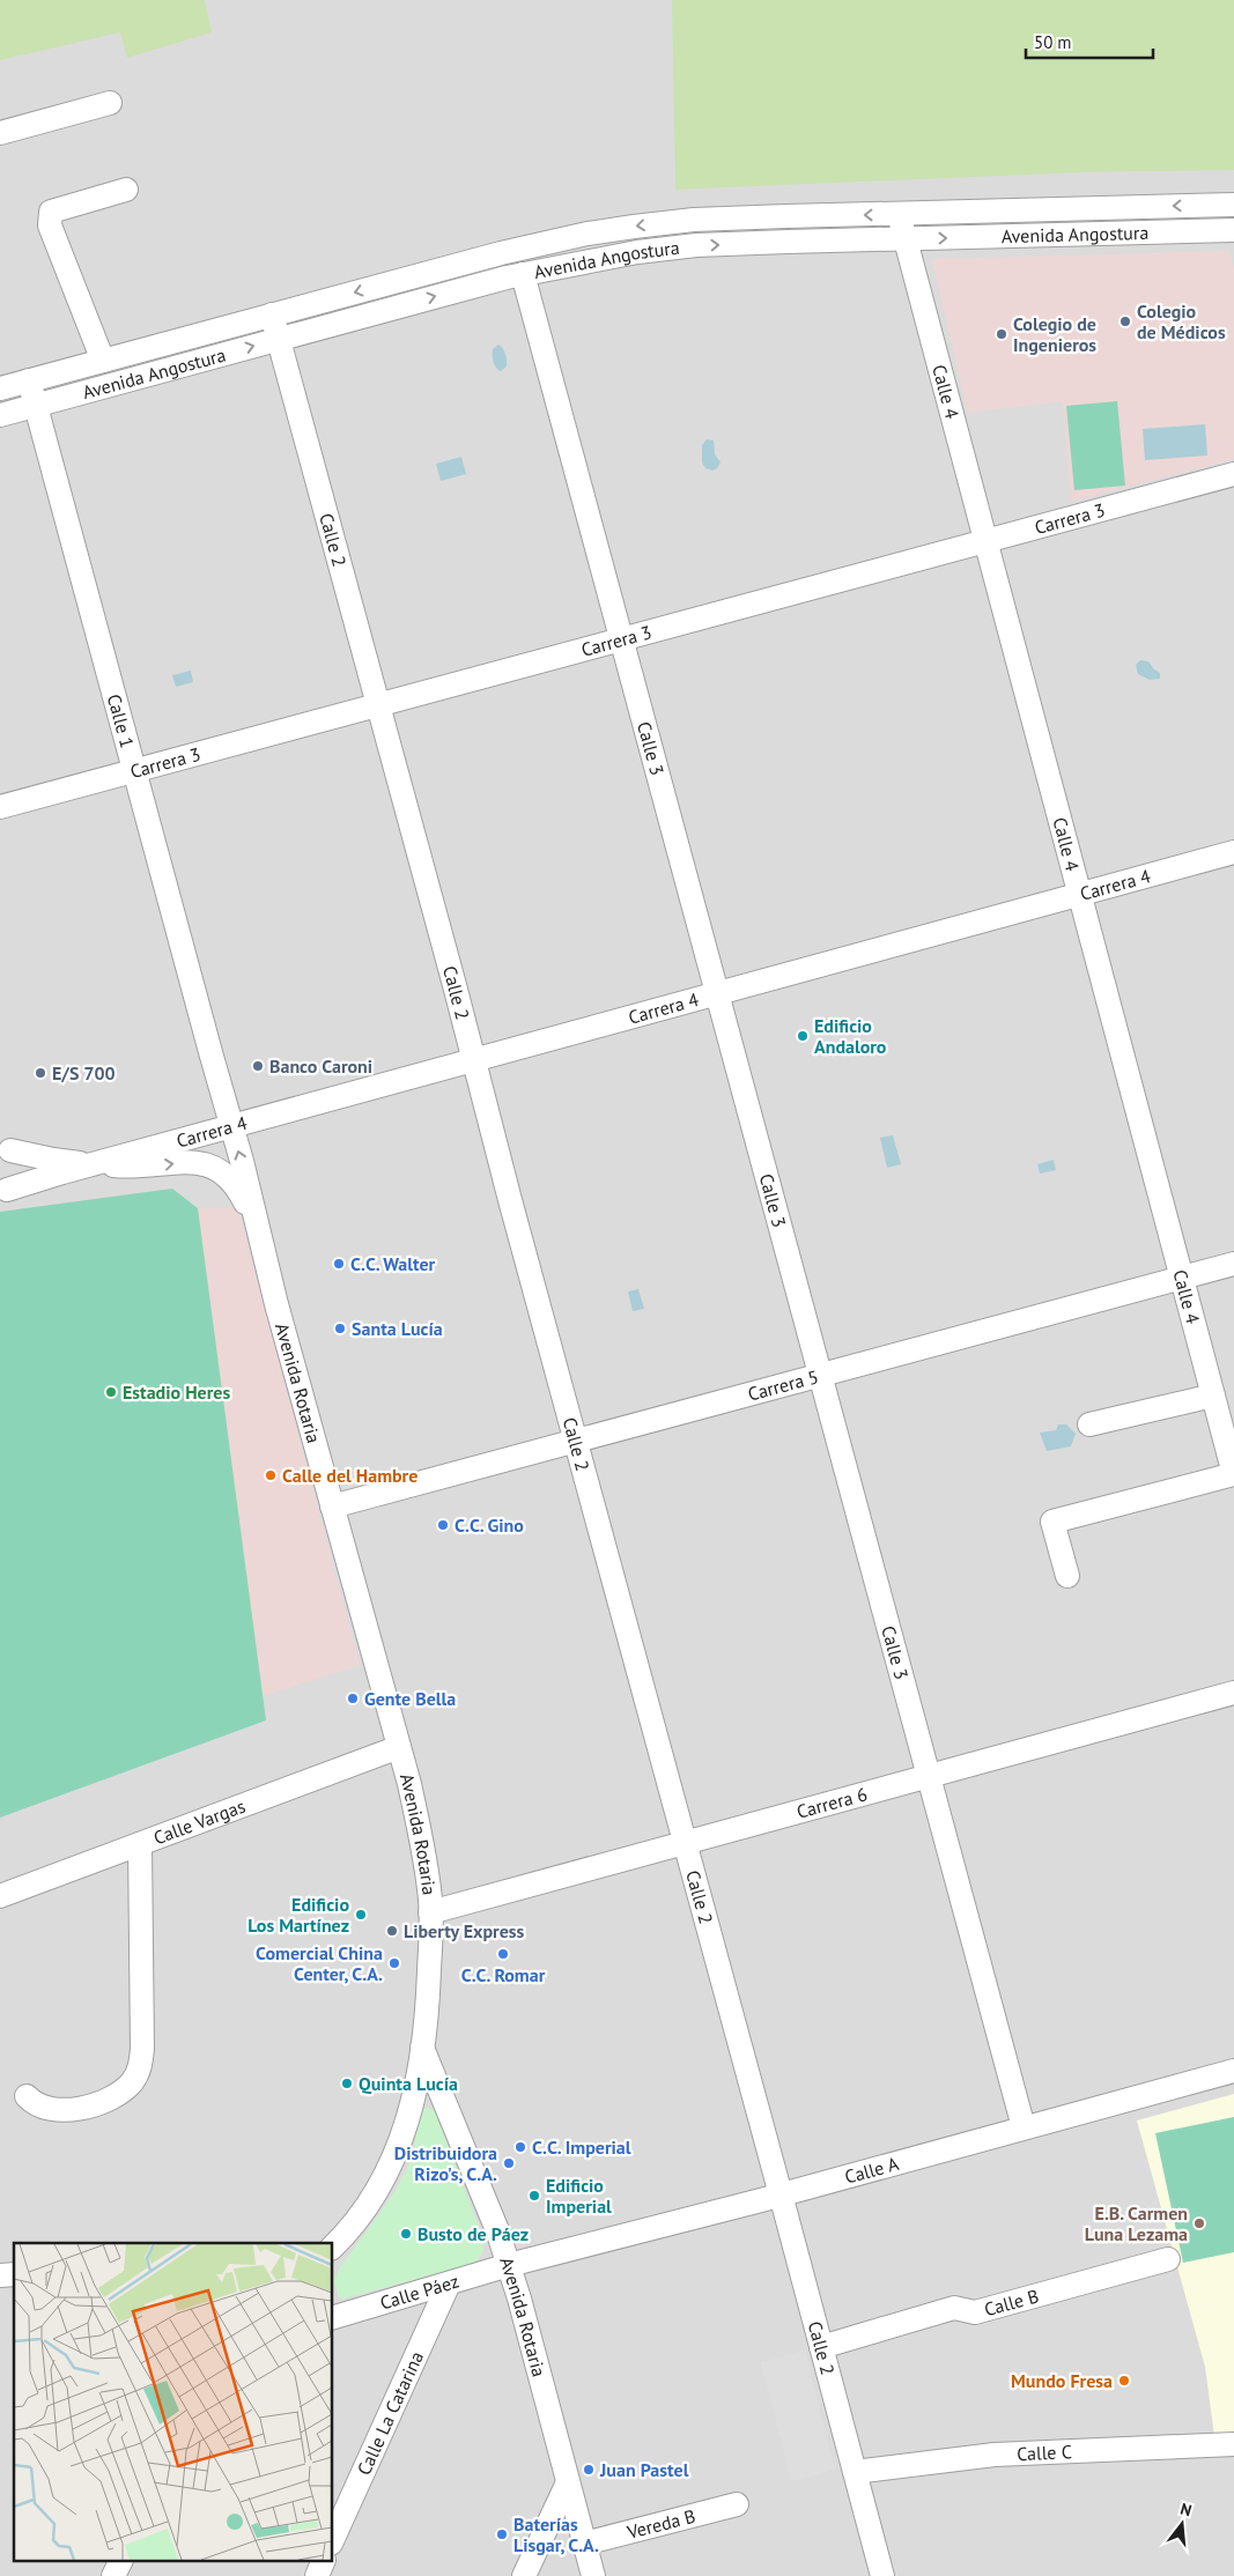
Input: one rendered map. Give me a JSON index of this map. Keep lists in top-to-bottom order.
{
  "streets": {
    "street": [
      "Avenida Angostura",
      "Calle 4",
      "Carrera 3",
      "Calle 2",
      "Calle 1",
      "Calle 3",
      "Carrera 4",
      "Avenida Rotaria",
      "Carrera 5",
      "Carrera 6",
      "Calle Vargas",
      "Calle A",
      "Calle Páez",
      "Calle B",
      "Calle La Catarina",
      "Calle C",
      "Vereda B"
    ]
  },
  "crossings": [
    ["Avenida Angostura", "Calle 4"],
    ["Avenida Angostura", "Calle 2"],
    ["Avenida Angostura", "Calle 1"],
    ["Avenida Angostura", "Calle 3"],
    ["Calle 4", "Carrera 3"],
    ["Calle 4", "Carrera 4"],
    ["Calle 4", "Carrera 5"],
    ["Carrera 3", "Calle 2"],
    ["Carrera 3", "Calle 1"],
    ["Carrera 3", "Calle 3"],
    ["Calle 2", "Carrera 4"],
    ["Calle 2", "Carrera 5"],
    ["Calle 2", "Carrera 6"],
    ["Calle 2", "Calle A"],
    ["Calle 2", "Calle B"],
    ["Calle 2", "Calle C"],
    ["Calle 1", "Carrera 4"],
    ["Calle 1", "Avenida Rotaria"],
    ["Calle 3", "Carrera 4"],
    ["Calle 3", "Carrera 5"],
    ["Calle 3", "Carrera 6"],
    ["Calle 3", "Calle A"],
    ["Carrera 4", "Avenida Rotaria"],
    ["Avenida Rotaria", "Carrera 5"],
    ["Avenida Rotaria", "Carrera 6"],
    ["Avenida Rotaria", "Calle Vargas"],
    ["Avenida Rotaria", "Calle A"],
    ["Avenida Rotaria", "Calle Páez"],
    ["Avenida Rotaria", "Vereda B"],
    ["Calle A", "Calle Páez"],
    ["Calle Páez", "Calle La Catarina"]
  ],
  "places": [
    "Colegio de Médicos",
    "Colegio de Ingenieros",
    "Edificio Andaloro",
    "Banco Caroni",
    "E/S 700",
    "C.C. Walter",
    "Santa Lucía",
    "Estadio Heres",
    "Calle del Hambre",
    "C.C. Gino",
    "Gente Bella",
    "Edificio Los Martínez",
    "Liberty Express",
    "C.C. Romar",
    "Comercial China Center, C.A.",
    "Quinta Lucía",
    "C.C. Imperial",
    "Distribuidora Rizo's, C.A.",
    "Edificio Imperial",
    "E.B. Carmen Luna Lezama",
    "Busto de Páez",
    "Mundo Fresa",
    "Juan Pastel",
    "Baterías Lisgar, C.A."
  ],
  "scale_bar": "50 m",
  "north": "top"
}
